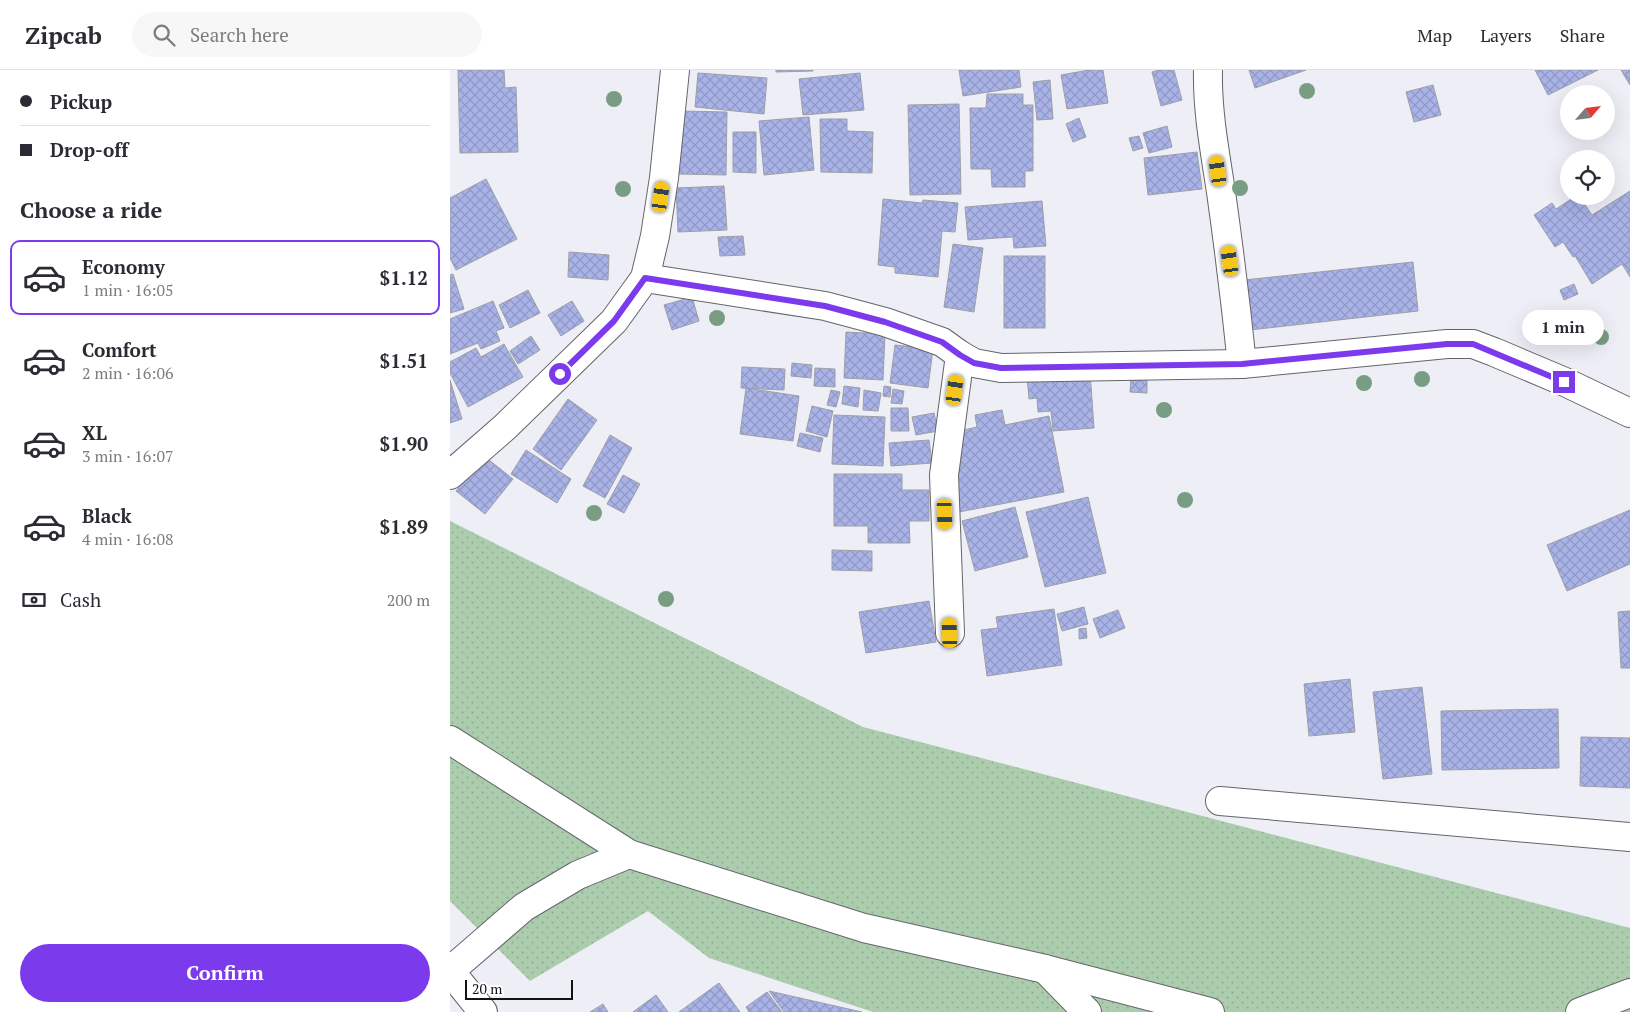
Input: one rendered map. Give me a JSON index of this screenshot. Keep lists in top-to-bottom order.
{
  "scale_bar": "20 m",
  "north": "top right",
  "page": {
    "header": "Zipcab",
    "search": "Search here",
    "nav": ["Map", "Layers", "Share"],
    "banner": ["Pickup", "Drop-off"],
    "heading": "Choose a ride",
    "list": [
      {
        "name": "Economy",
        "note": "1 min · 16:05",
        "value": "$1.12"
      },
      {
        "name": "Comfort",
        "note": "2 min · 16:06",
        "value": "$1.51"
      },
      {
        "name": "XL",
        "note": "3 min · 16:07",
        "value": "$1.90"
      },
      {
        "name": "Black",
        "note": "4 min · 16:08",
        "value": "$1.89"
      }
    ],
    "bubble": "1 min",
    "pay": ["Cash", "200 m"],
    "buttons": "Confirm",
    "scale": "20 m"
  }
}
